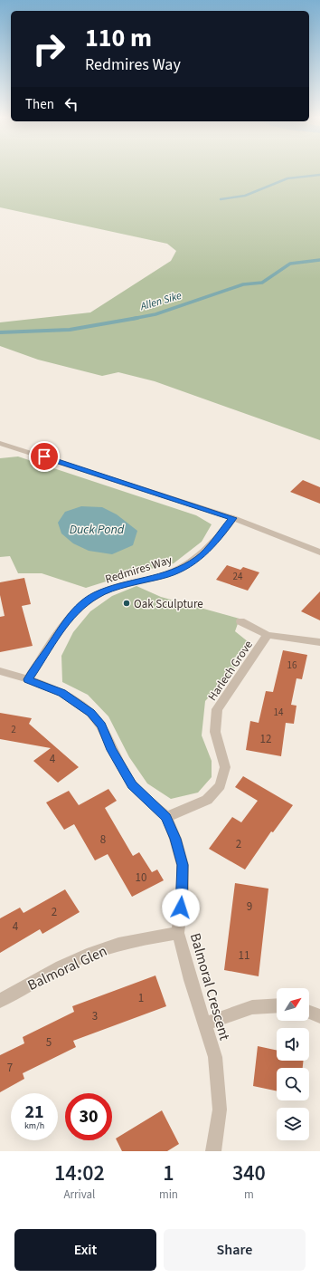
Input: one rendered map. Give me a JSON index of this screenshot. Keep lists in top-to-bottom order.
{
  "streets": {
    "street": [
      "Redmires Way",
      "Harlech Grove",
      "Balmoral Glen",
      "Balmoral Crescent"
    ]
  },
  "crossings": [
    ["Redmires Way", "Balmoral Crescent"],
    ["Harlech Grove", "Balmoral Crescent"],
    ["Balmoral Glen", "Balmoral Crescent"]
  ],
  "water": ["Allen Sike", "Duck Pond"],
  "places": ["Oak Sculpture"],
  "house_numbers": [
    "24",
    "16",
    "14",
    "2",
    "12",
    "4",
    "8",
    "2",
    "10",
    "9",
    "2",
    "4",
    "11",
    "1",
    "3",
    "5",
    "7"
  ],
  "north": "top right",
  "page": {
    "turn": ["110 m", "Redmires Way"],
    "then": "Then",
    "speed": "21 km/h",
    "limit": "30",
    "eta": [
      "14:02",
      "Arrival",
      "1",
      "min",
      "340",
      "m"
    ],
    "buttons": ["Exit", "Share"]
  }
}
